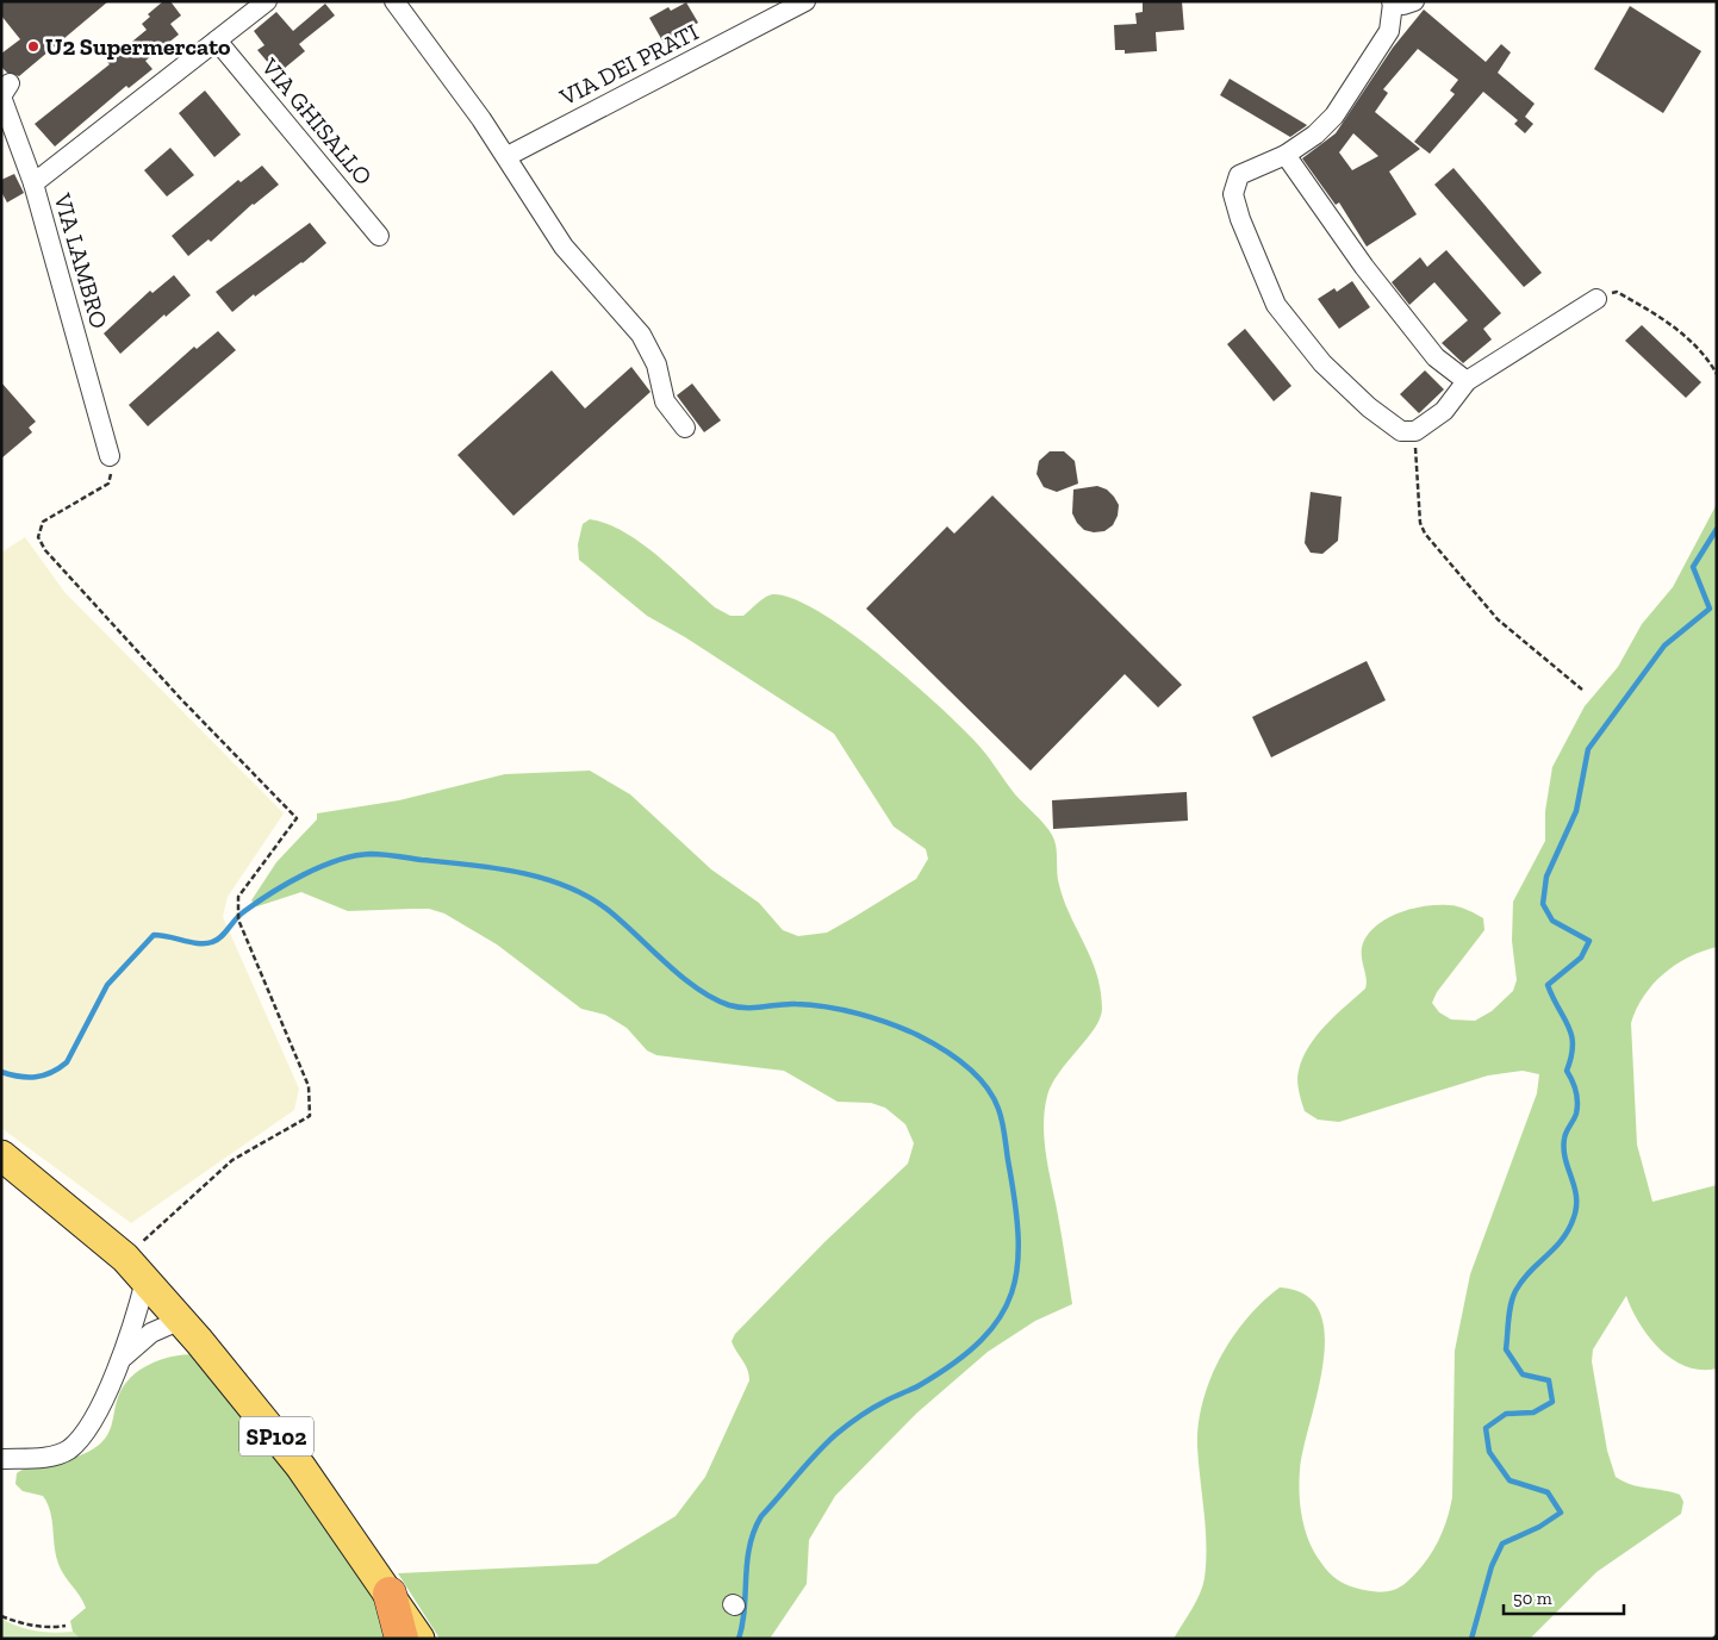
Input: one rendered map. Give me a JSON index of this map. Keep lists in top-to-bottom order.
{
  "streets": {
    "main road": ["SP102"],
    "street": ["VIA DEI PRATI", "VIA GHISALLO", "VIA LAMBRO"]
  },
  "places": ["U2 Supermercato"],
  "scale_bar": "50 m"
}
